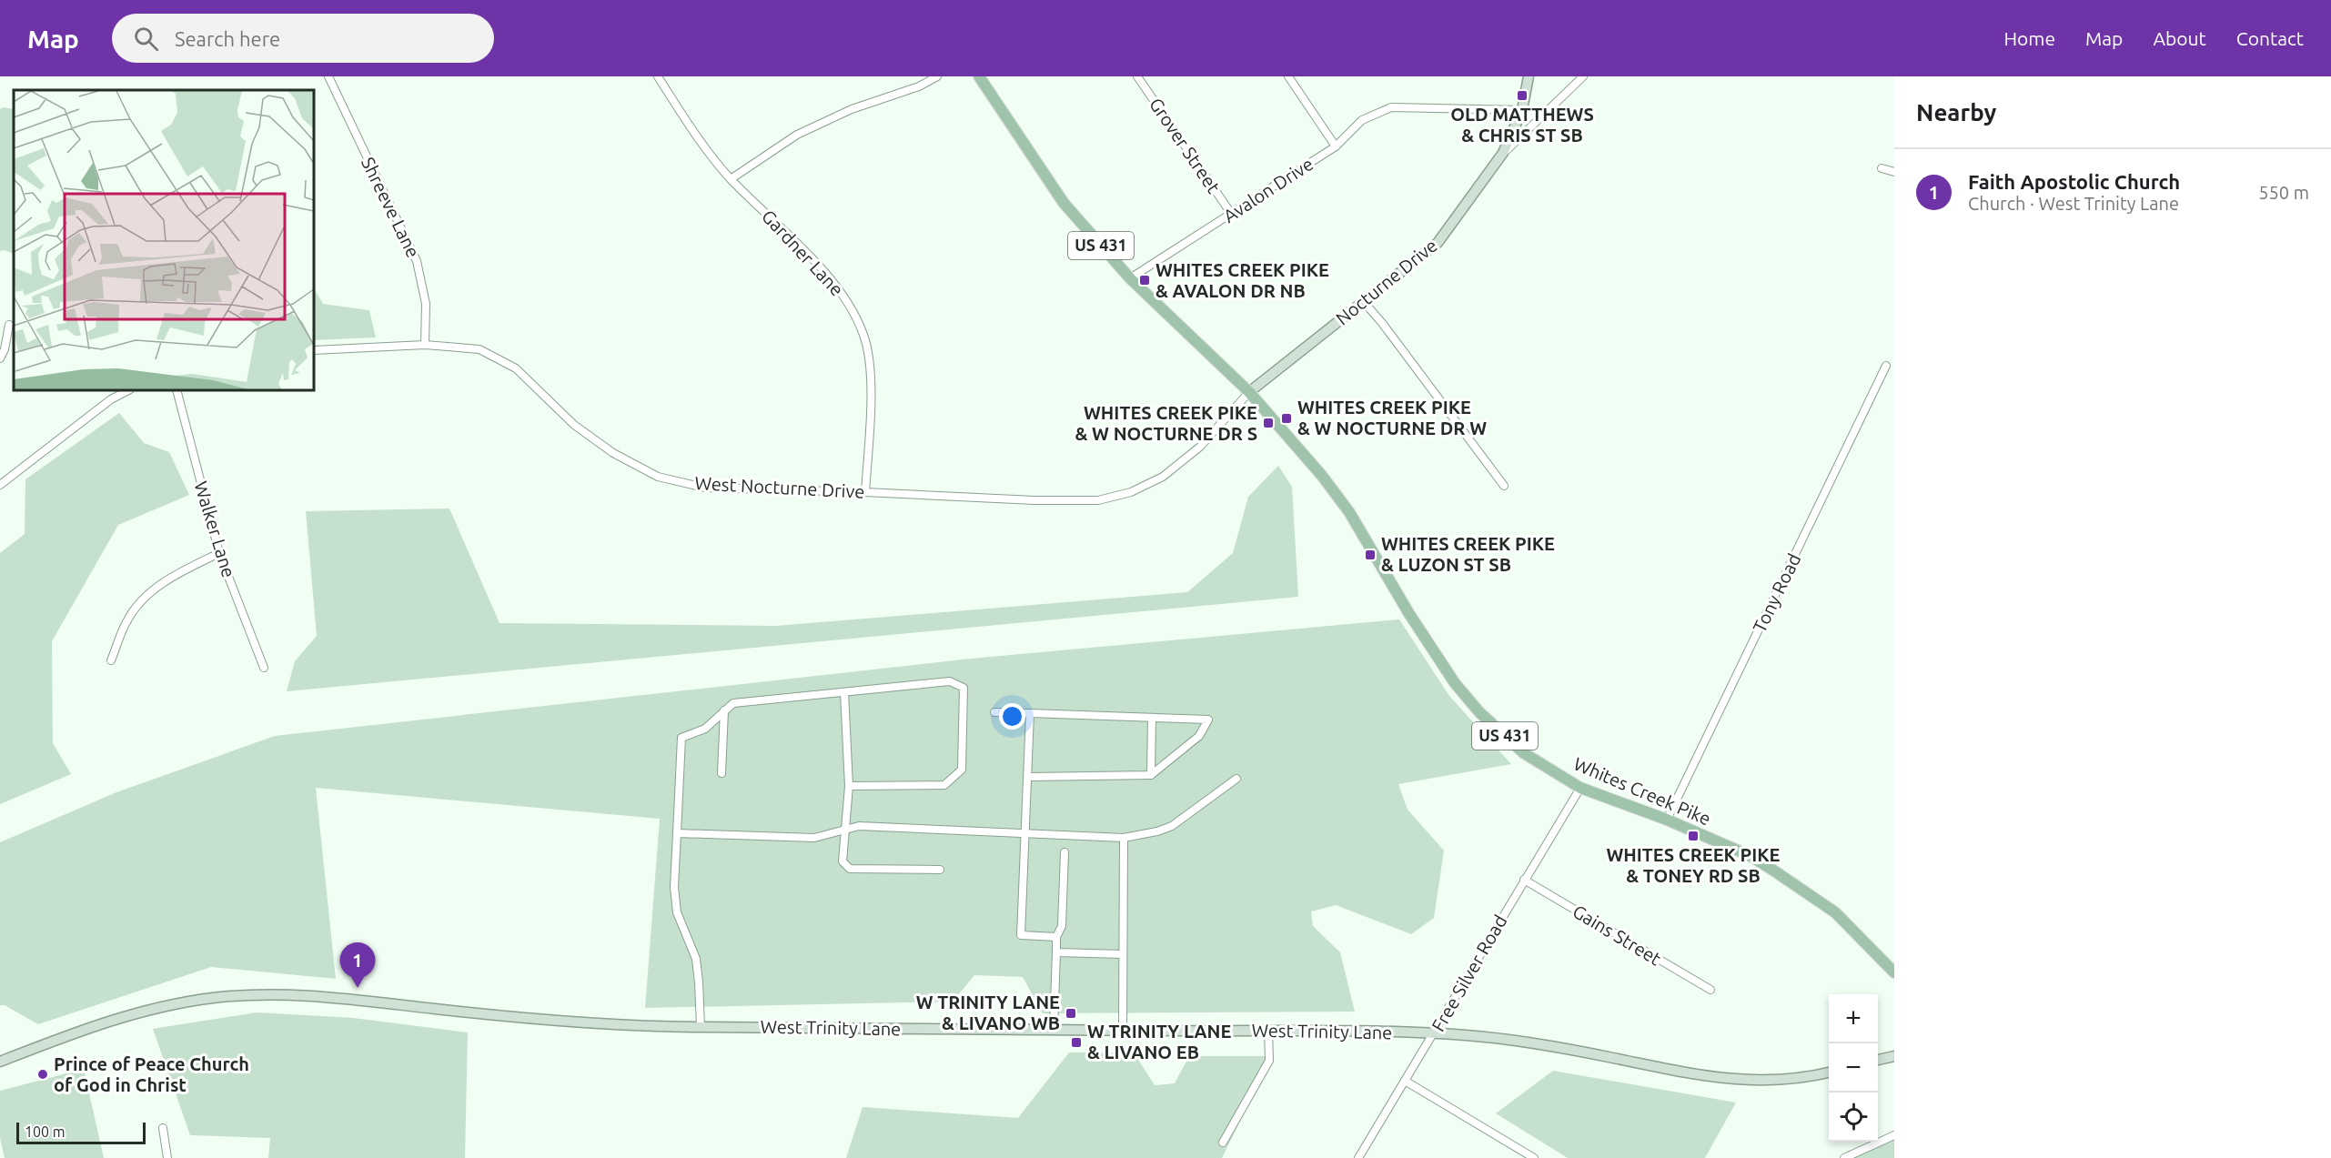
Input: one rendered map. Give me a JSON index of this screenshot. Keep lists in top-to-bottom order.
{
  "streets": {
    "main road": [
      "US 431",
      "Nocturne Drive",
      "Whites Creek Pike",
      "West Trinity Lane"
    ],
    "street": [
      "Grover Street",
      "Avalon Drive",
      "Shreeve Lane",
      "Gardner Lane",
      "West Nocturne Drive",
      "Walker Lane",
      "Tony Road",
      "Gains Street",
      "Free Silver Road"
    ]
  },
  "crossings": [
    ["Grover Street", "Avalon Drive"],
    ["Avalon Drive", "Nocturne Drive"],
    ["Avalon Drive", "Whites Creek Pike"],
    ["Shreeve Lane", "West Nocturne Drive"],
    ["Gardner Lane", "West Nocturne Drive"],
    ["Nocturne Drive", "West Nocturne Drive"],
    ["Nocturne Drive", "Whites Creek Pike"],
    ["West Nocturne Drive", "Whites Creek Pike"],
    ["Tony Road", "Whites Creek Pike"],
    ["Whites Creek Pike", "Free Silver Road"],
    ["Gains Street", "Free Silver Road"],
    ["Free Silver Road", "West Trinity Lane"]
  ],
  "places": {
    "transit": [
      "OLD MATTHEWS & CHRIS ST SB",
      "WHITES CREEK PIKE & AVALON DR NB",
      "WHITES CREEK PIKE & W NOCTURNE DR W",
      "WHITES CREEK PIKE & W NOCTURNE DR S",
      "WHITES CREEK PIKE & LUZON ST SB",
      "WHITES CREEK PIKE & TONEY RD SB",
      "W TRINITY LANE & LIVANO WB",
      "W TRINITY LANE & LIVANO EB"
    ],
    "other": ["Prince of Peace Church of God in Christ"]
  },
  "scale_bar": "100 m",
  "page": {
    "header": "Map",
    "search": "Search here",
    "nav": [
      "Home",
      "Map",
      "About",
      "Contact"
    ],
    "heading": "Nearby",
    "list": [
      {
        "mark": "1",
        "name": "Faith Apostolic Church",
        "note": "Church · West Trinity Lane",
        "value": "550 m"
      }
    ],
    "pins": "1",
    "map_buttons": ["+", "−"],
    "scale": "100 m"
  }
}
